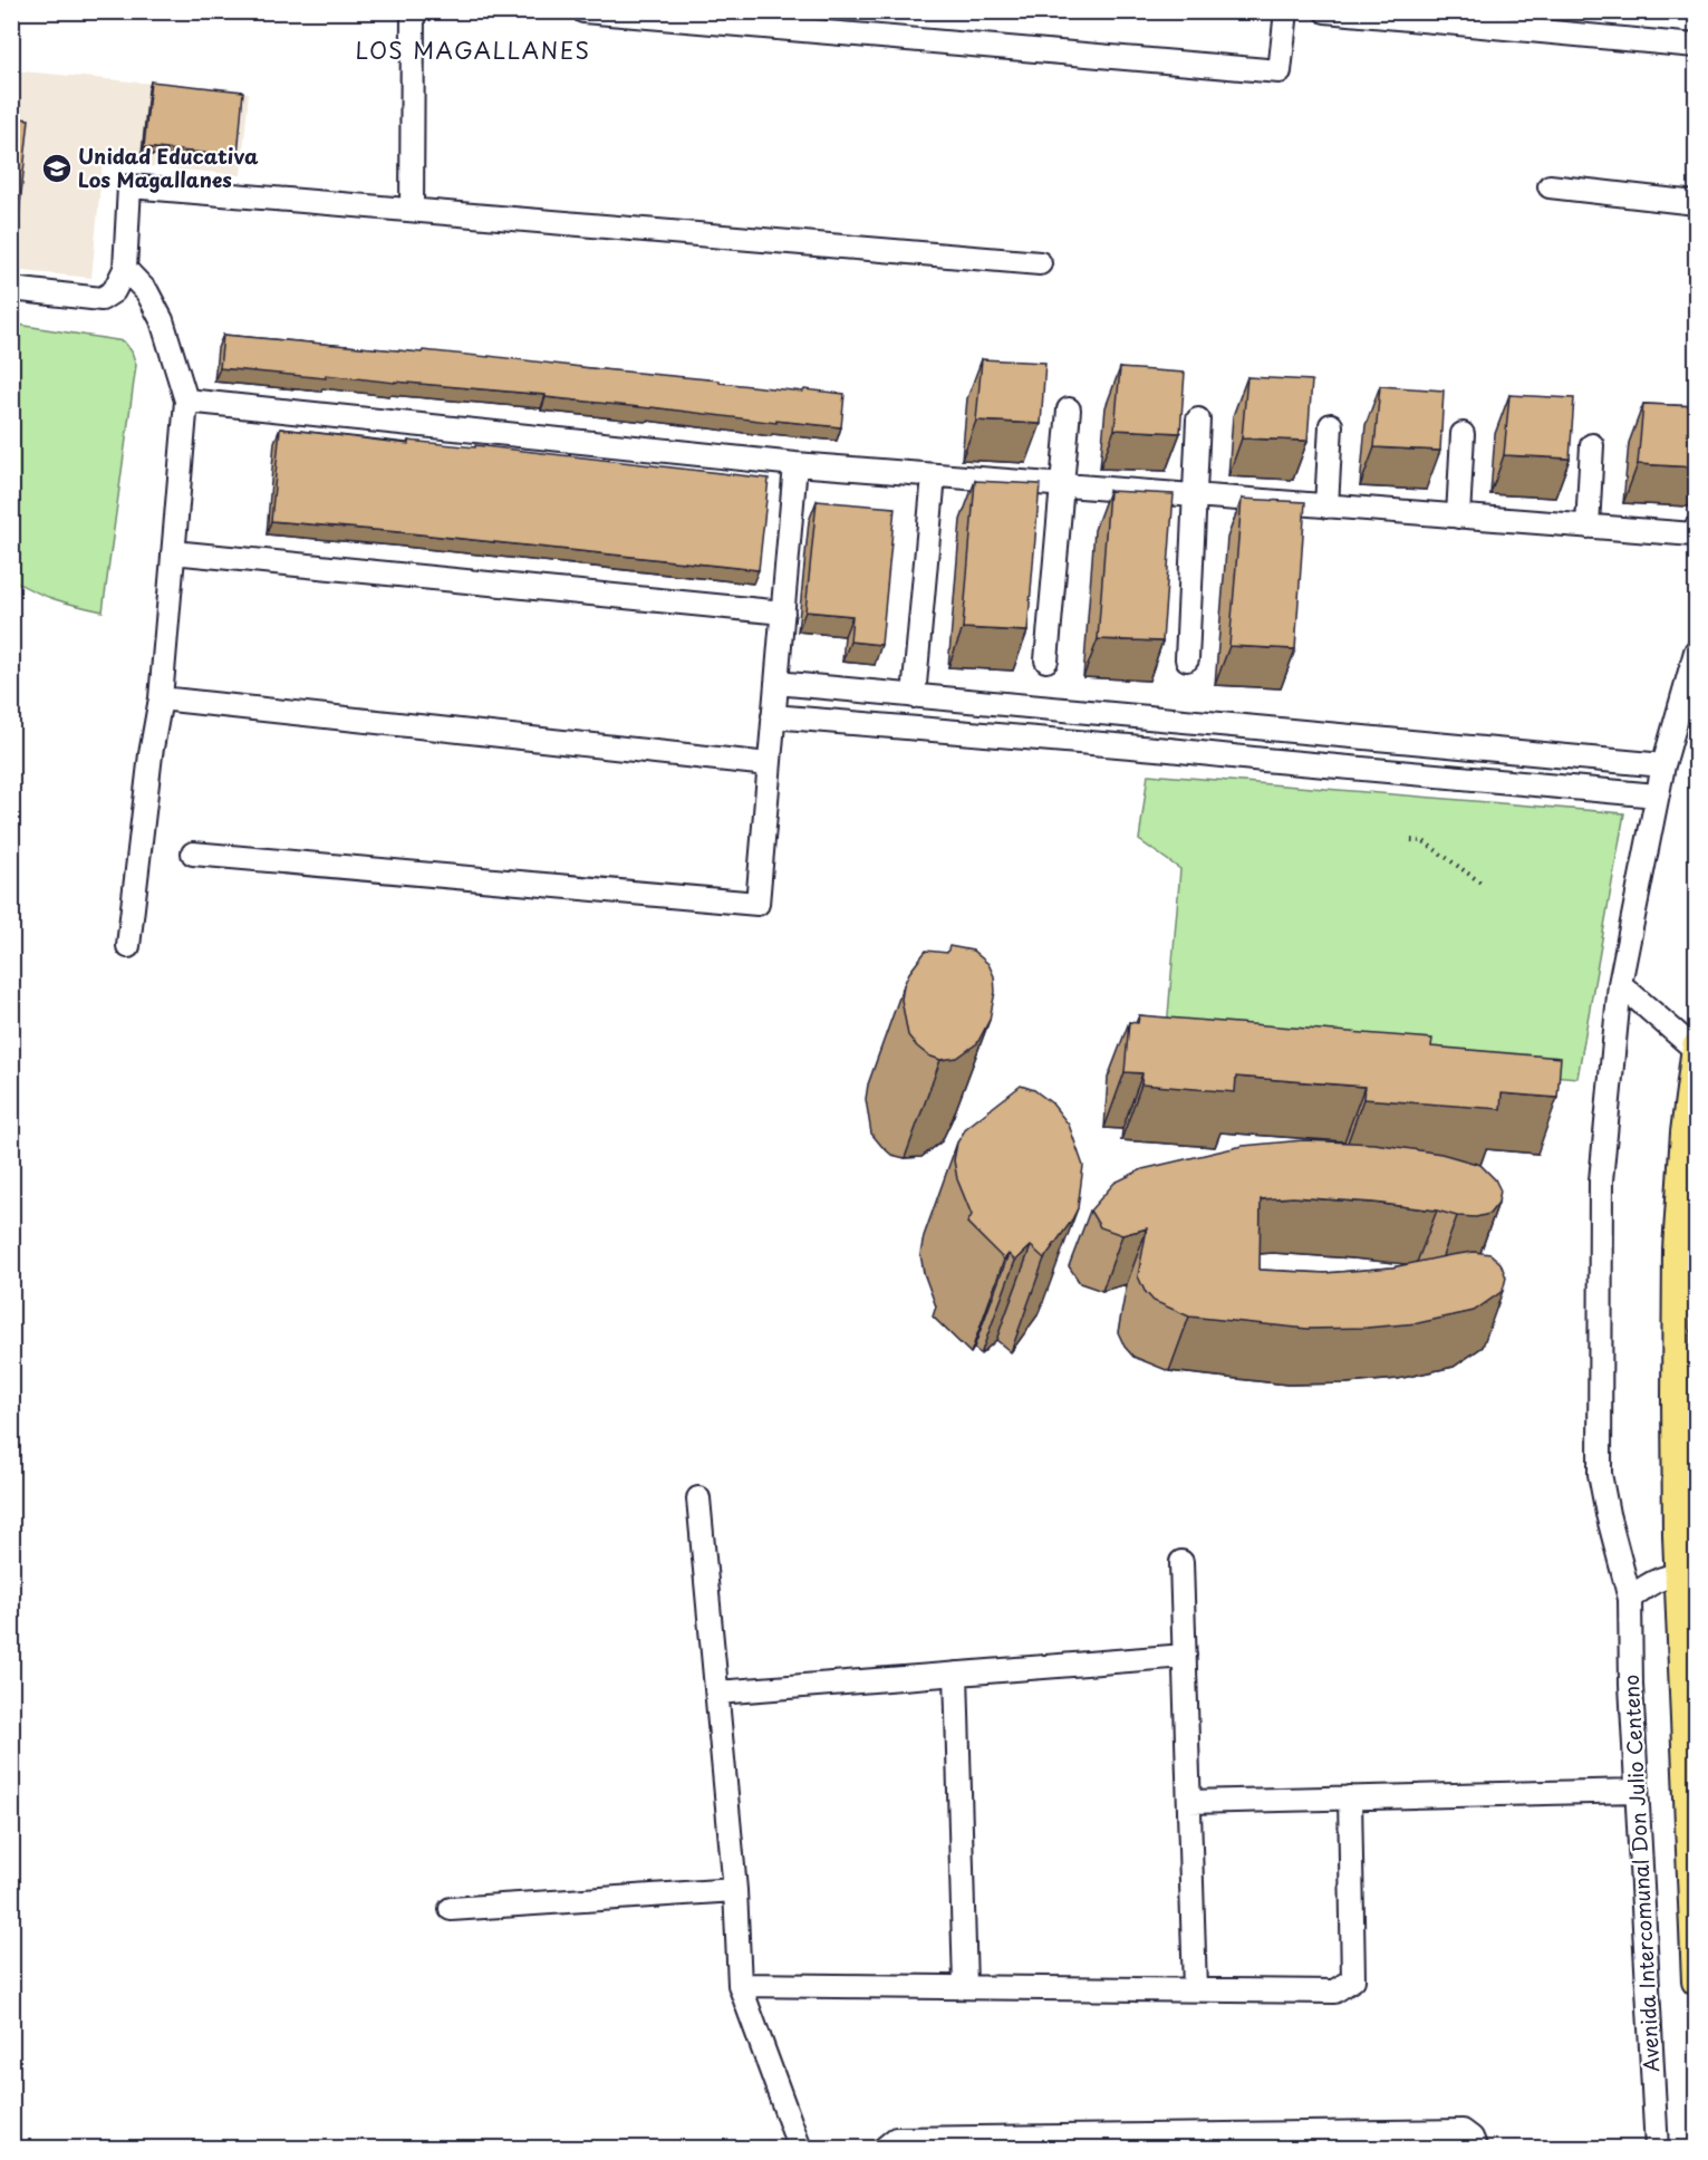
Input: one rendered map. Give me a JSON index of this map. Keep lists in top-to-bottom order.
{
  "streets": {
    "street": ["Avenida Intercomunal Don Julio Centeno"]
  },
  "districts": ["LOS MAGALLANES"],
  "places": {
    "school or university": ["Unidad Educativa Los Magallanes"]
  }
}
